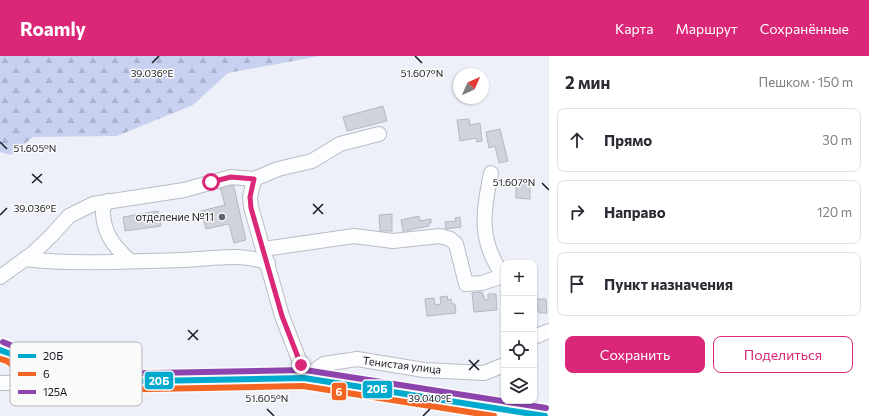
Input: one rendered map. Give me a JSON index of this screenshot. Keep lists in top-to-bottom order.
{
  "streets": {
    "street": ["Тенистая улица"]
  },
  "places": ["отделение №11"],
  "lines": ["transit line 125А", "transit line 20Б", "transit line 6"],
  "legend": ["20Б", "6", "125А"],
  "north": "top right",
  "page": {
    "header": "Roamly",
    "nav": ["Карта", "Маршрут", "Сохранённые"],
    "heading": ["2 мин", "Пешком · 150 m"],
    "list": [
      ["Прямо", "30 m"],
      ["Направо", "120 m"],
      "Пункт назначения"
    ],
    "map_buttons": ["+", "−"],
    "buttons": ["Сохранить", "Поделиться"]
  },
  "coordinates": [
    "39.036°E",
    "51.607°N",
    "51.605°N",
    "39.040°E"
  ]
}
